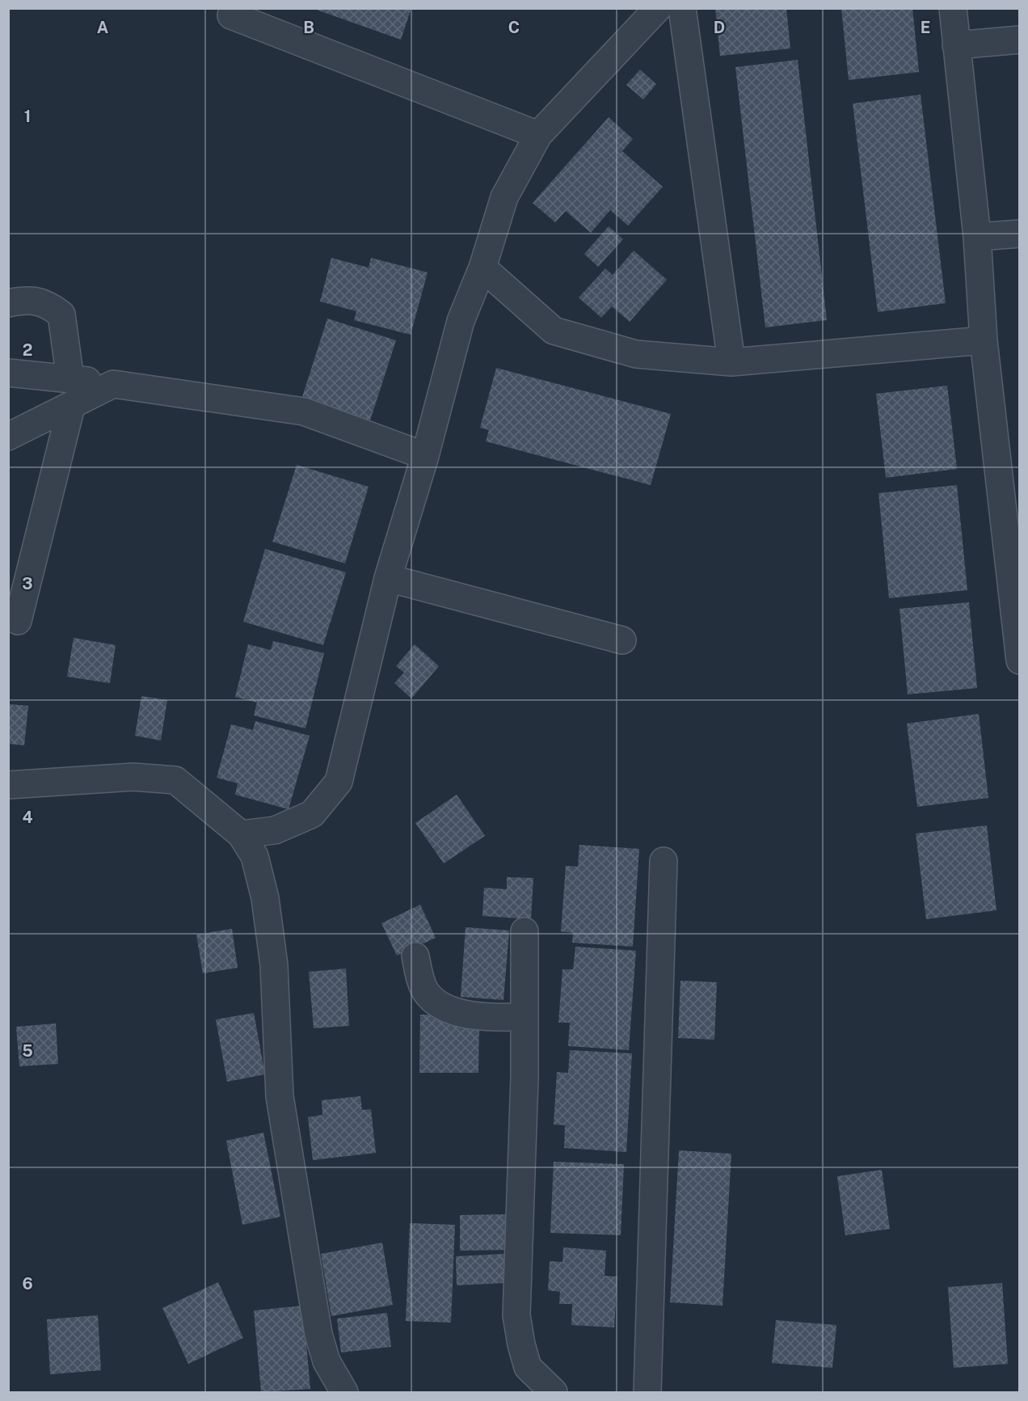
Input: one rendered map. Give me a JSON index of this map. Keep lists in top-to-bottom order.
{
  "grid": {
    "columns": [
      "A",
      "B",
      "C",
      "D",
      "E"
    ],
    "rows": [
      "1",
      "2",
      "3",
      "4",
      "5",
      "6"
    ]
  }
}
